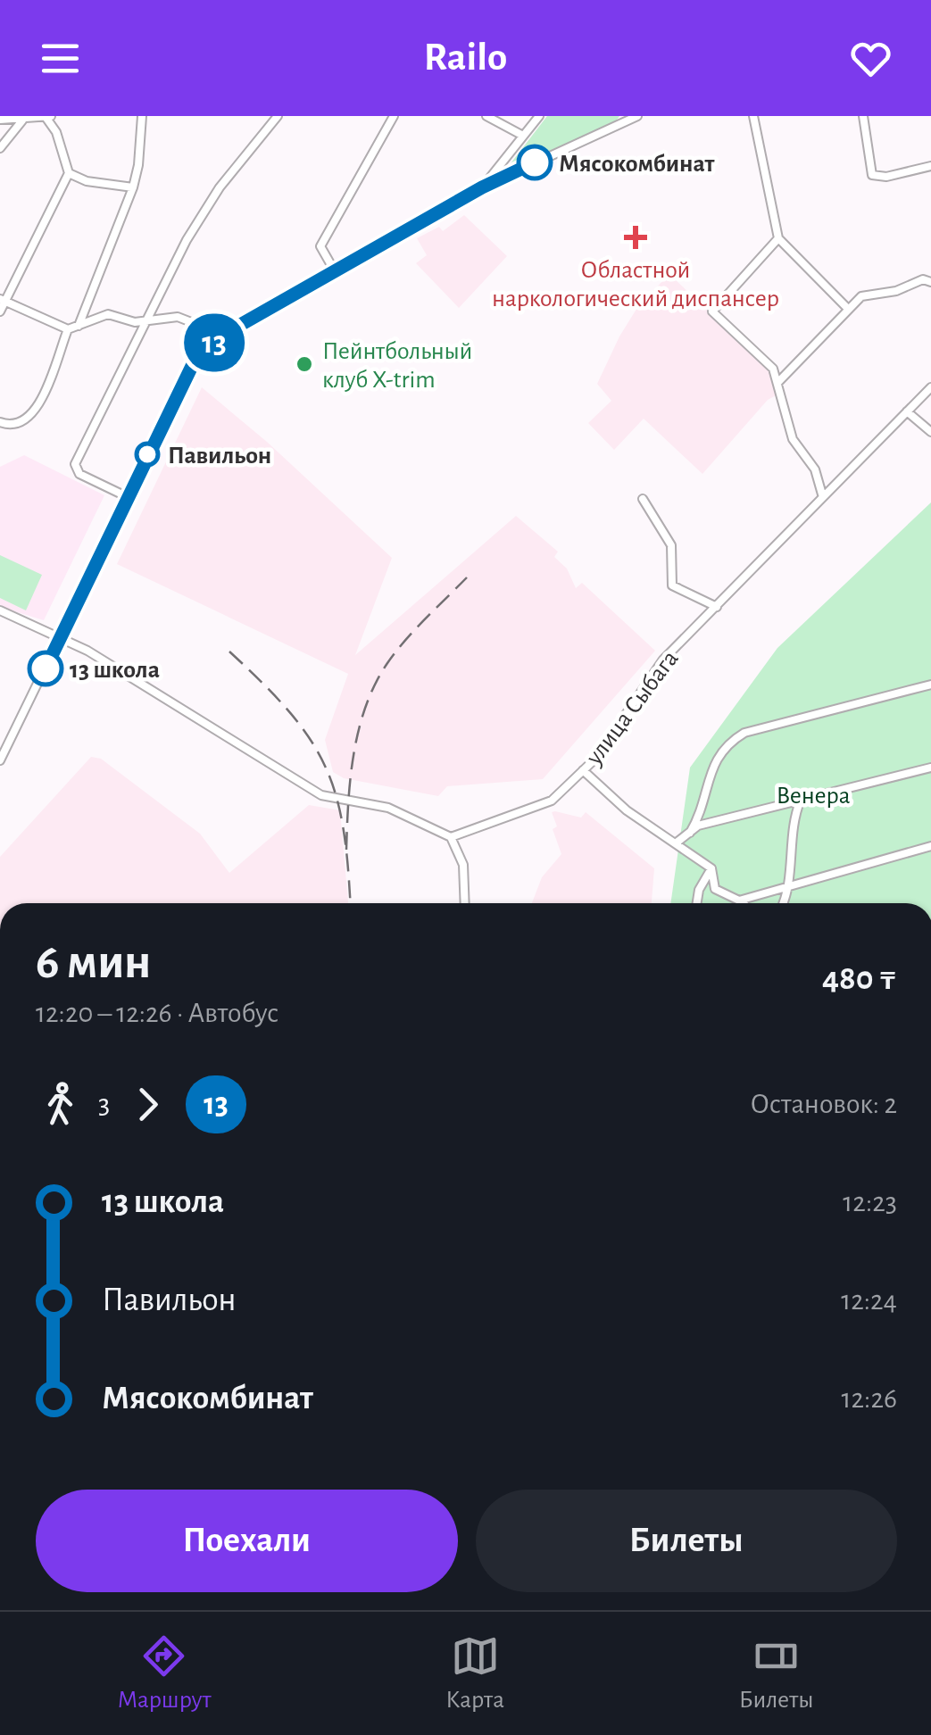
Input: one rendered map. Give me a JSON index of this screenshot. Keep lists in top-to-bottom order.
{
  "streets": {
    "street": ["улица Сыбага"]
  },
  "parks": ["Венера"],
  "places": {
    "other": [
      "Мясокомбинат",
      "Пейнтбольный клуб X-trim",
      "Павильон",
      "13 школа"
    ],
    "health": ["Областной наркологический диспансер"]
  },
  "lines": ["bus line 13"],
  "page": {
    "header": "Railo",
    "on_map": "13",
    "heading": ["6 мин", "12:20 – 12:26 · Автобус", "480 ₸"],
    "legs": ["3", "13", "Остановок: 2"],
    "list": [
      {
        "name": "13 школа",
        "value": "12:23"
      },
      {
        "name": "Павильон",
        "value": "12:24"
      },
      {
        "name": "Мясокомбинат",
        "value": "12:26"
      }
    ],
    "buttons": ["Поехали", "Билеты"],
    "tabs": ["Маршрут", "Карта", "Билеты"]
  }
}
